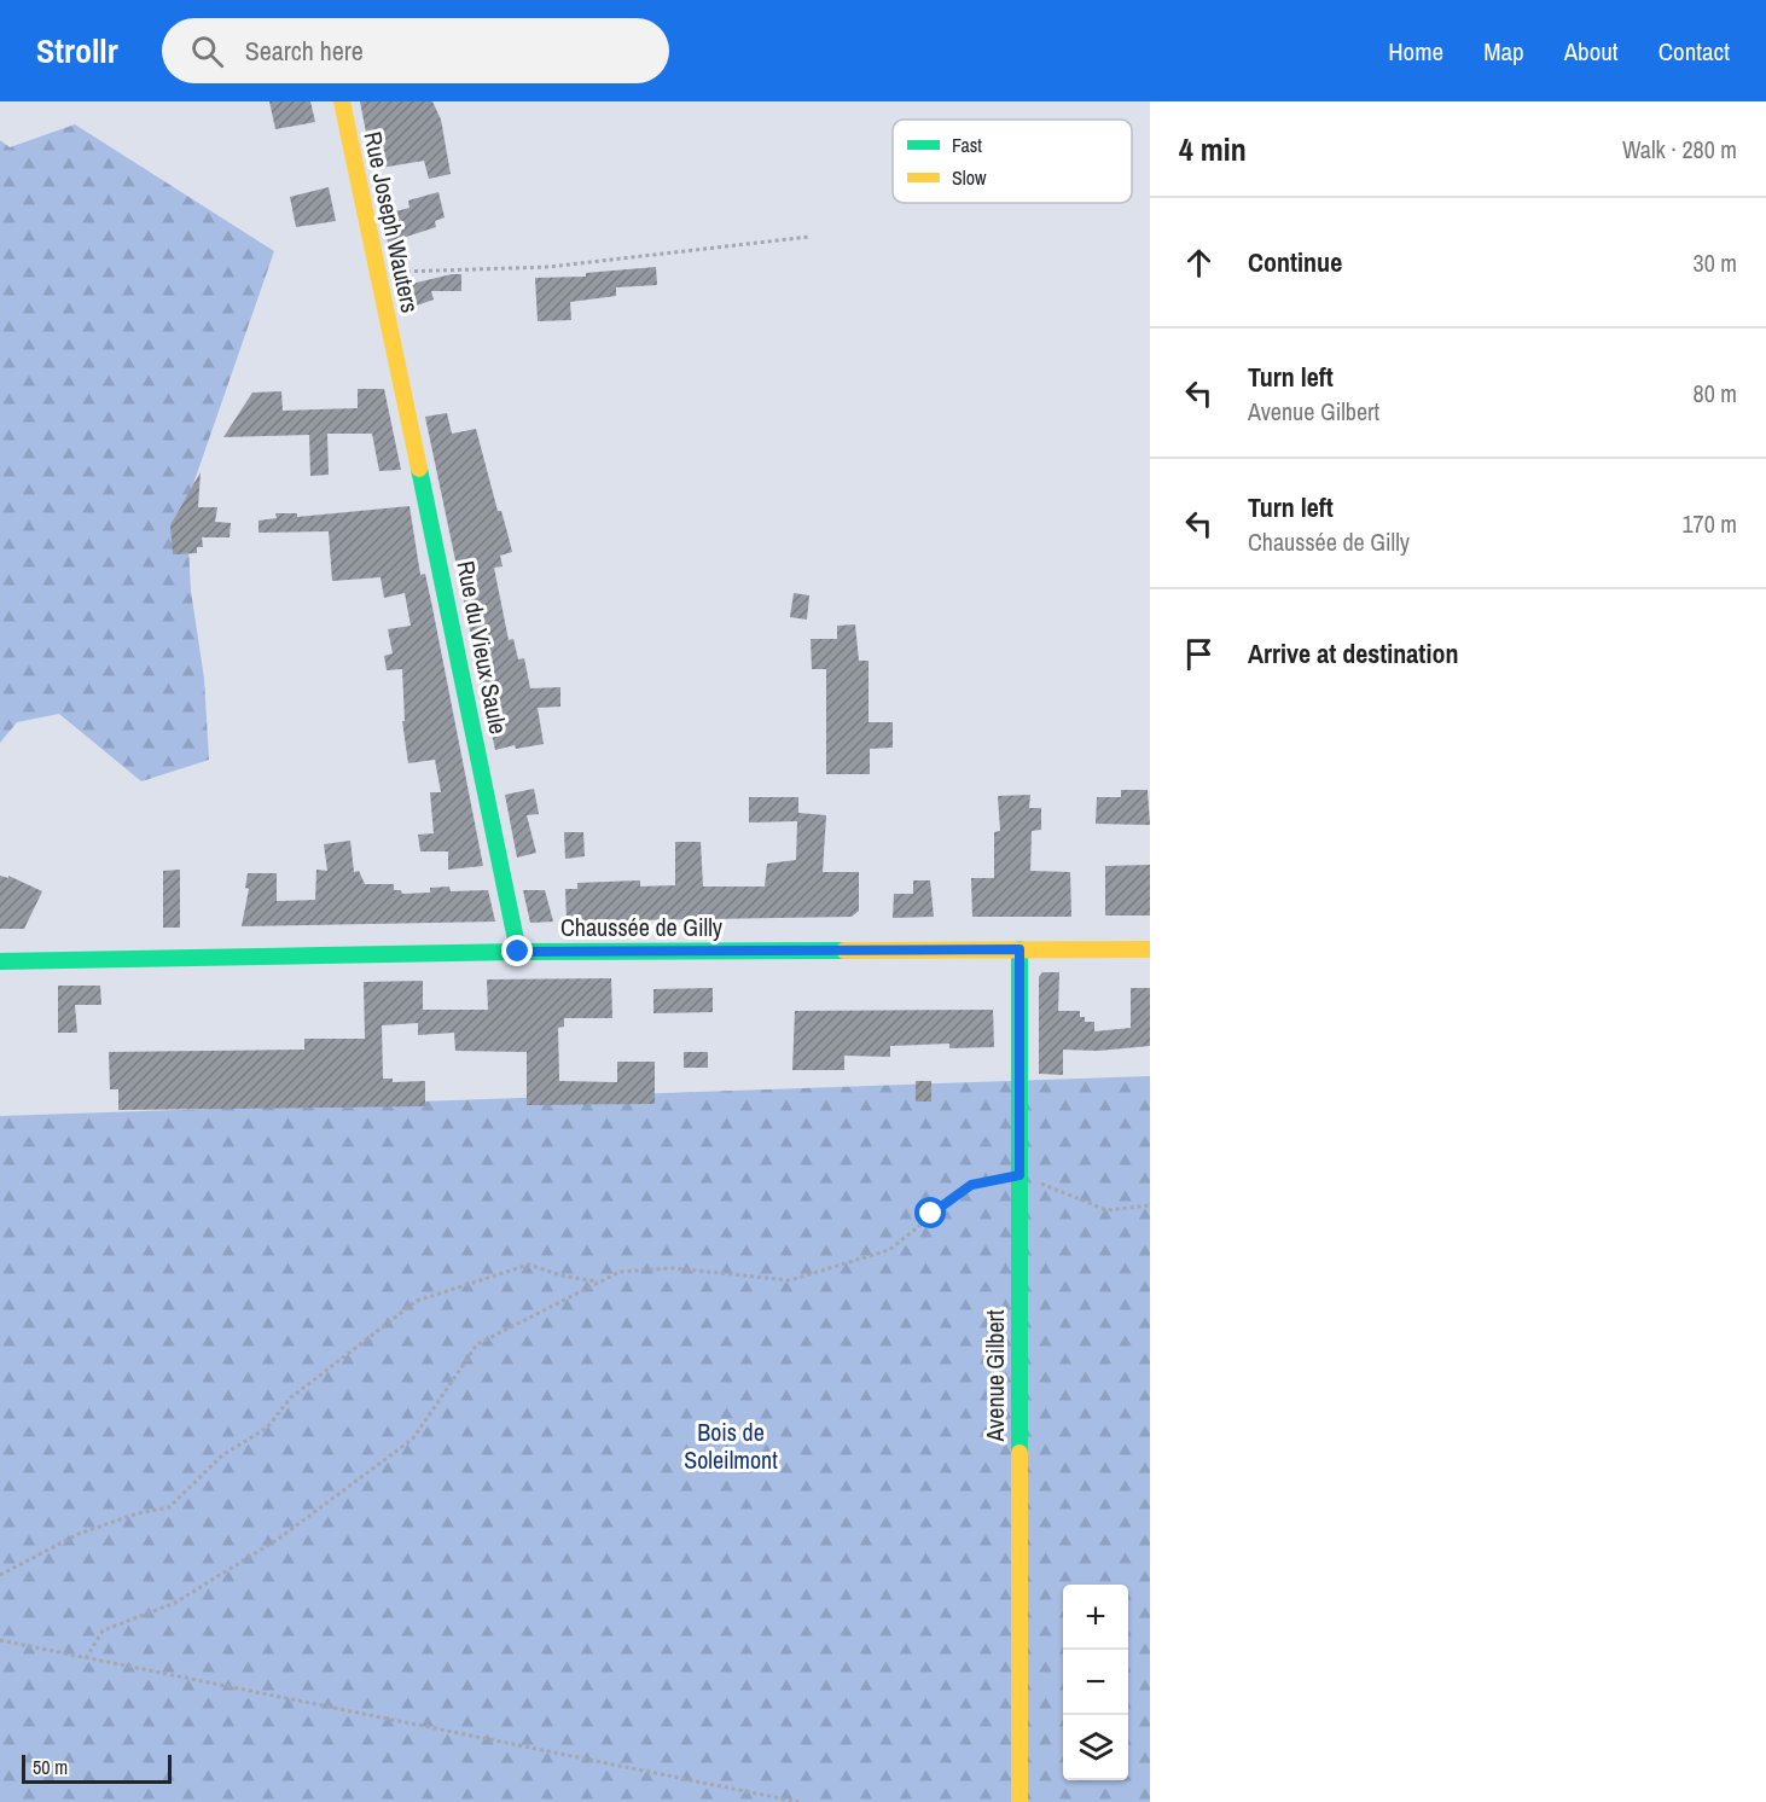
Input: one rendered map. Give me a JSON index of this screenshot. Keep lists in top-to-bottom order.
{
  "streets": {
    "street": [
      "Rue Joseph Wauters",
      "Rue du Vieux Saule",
      "Chaussée de Gilly",
      "Avenue Gilbert"
    ]
  },
  "crossings": [
    ["Rue Joseph Wauters", "Rue du Vieux Saule"],
    ["Rue du Vieux Saule", "Chaussée de Gilly"],
    ["Chaussée de Gilly", "Avenue Gilbert"]
  ],
  "parks": ["Bois de Soleilmont"],
  "legend": ["Fast", "Slow"],
  "scale_bar": "50 m",
  "page": {
    "header": "Strollr",
    "search": "Search here",
    "nav": [
      "Home",
      "Map",
      "About",
      "Contact"
    ],
    "heading": ["4 min", "Walk · 280 m"],
    "list": [
      ["Continue", "30 m"],
      ["Turn left", "Avenue Gilbert", "80 m"],
      ["Turn left", "Chaussée de Gilly", "170 m"],
      "Arrive at destination"
    ],
    "map_buttons": ["+", "−"],
    "scale": "50 m"
  }
}
